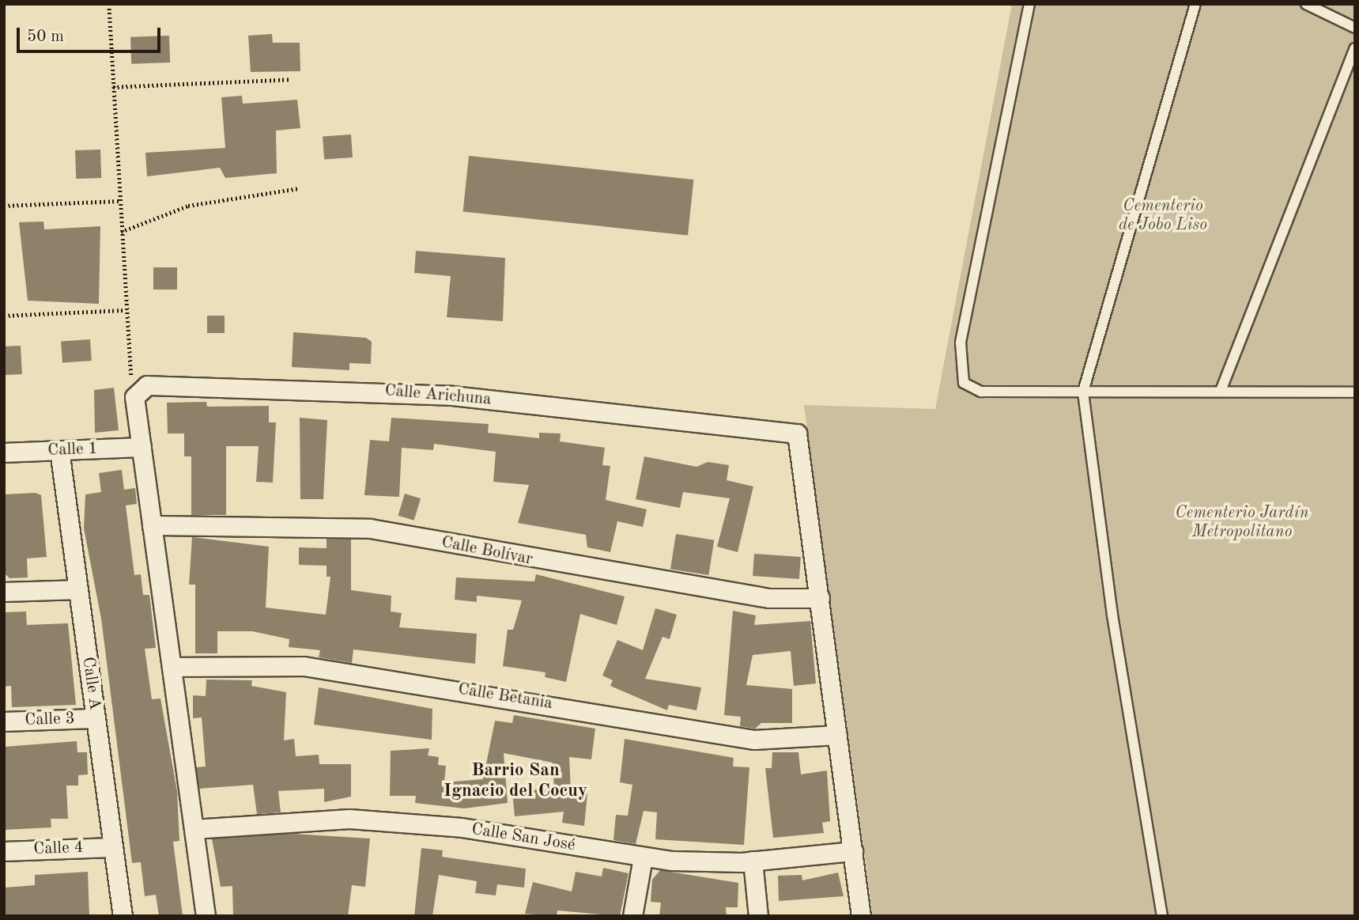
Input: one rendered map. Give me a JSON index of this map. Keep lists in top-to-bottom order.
{
  "streets": {
    "street": [
      "Calle Arichuna",
      "Calle 1",
      "Calle Bolívar",
      "Calle A",
      "Calle Betania",
      "Calle 3",
      "Calle San José",
      "Calle 4"
    ]
  },
  "crossings": [
    ["Calle Arichuna", "Calle Bolívar"],
    ["Calle 1", "Calle A"],
    ["Calle A", "Calle 3"],
    ["Calle A", "Calle 4"]
  ],
  "districts": ["Barrio San Ignacio del Cocuy"],
  "parks": ["Cementerio de Jobo Liso", "Cementerio Jardín Metropolitano"],
  "scale_bar": "50 m"
}
